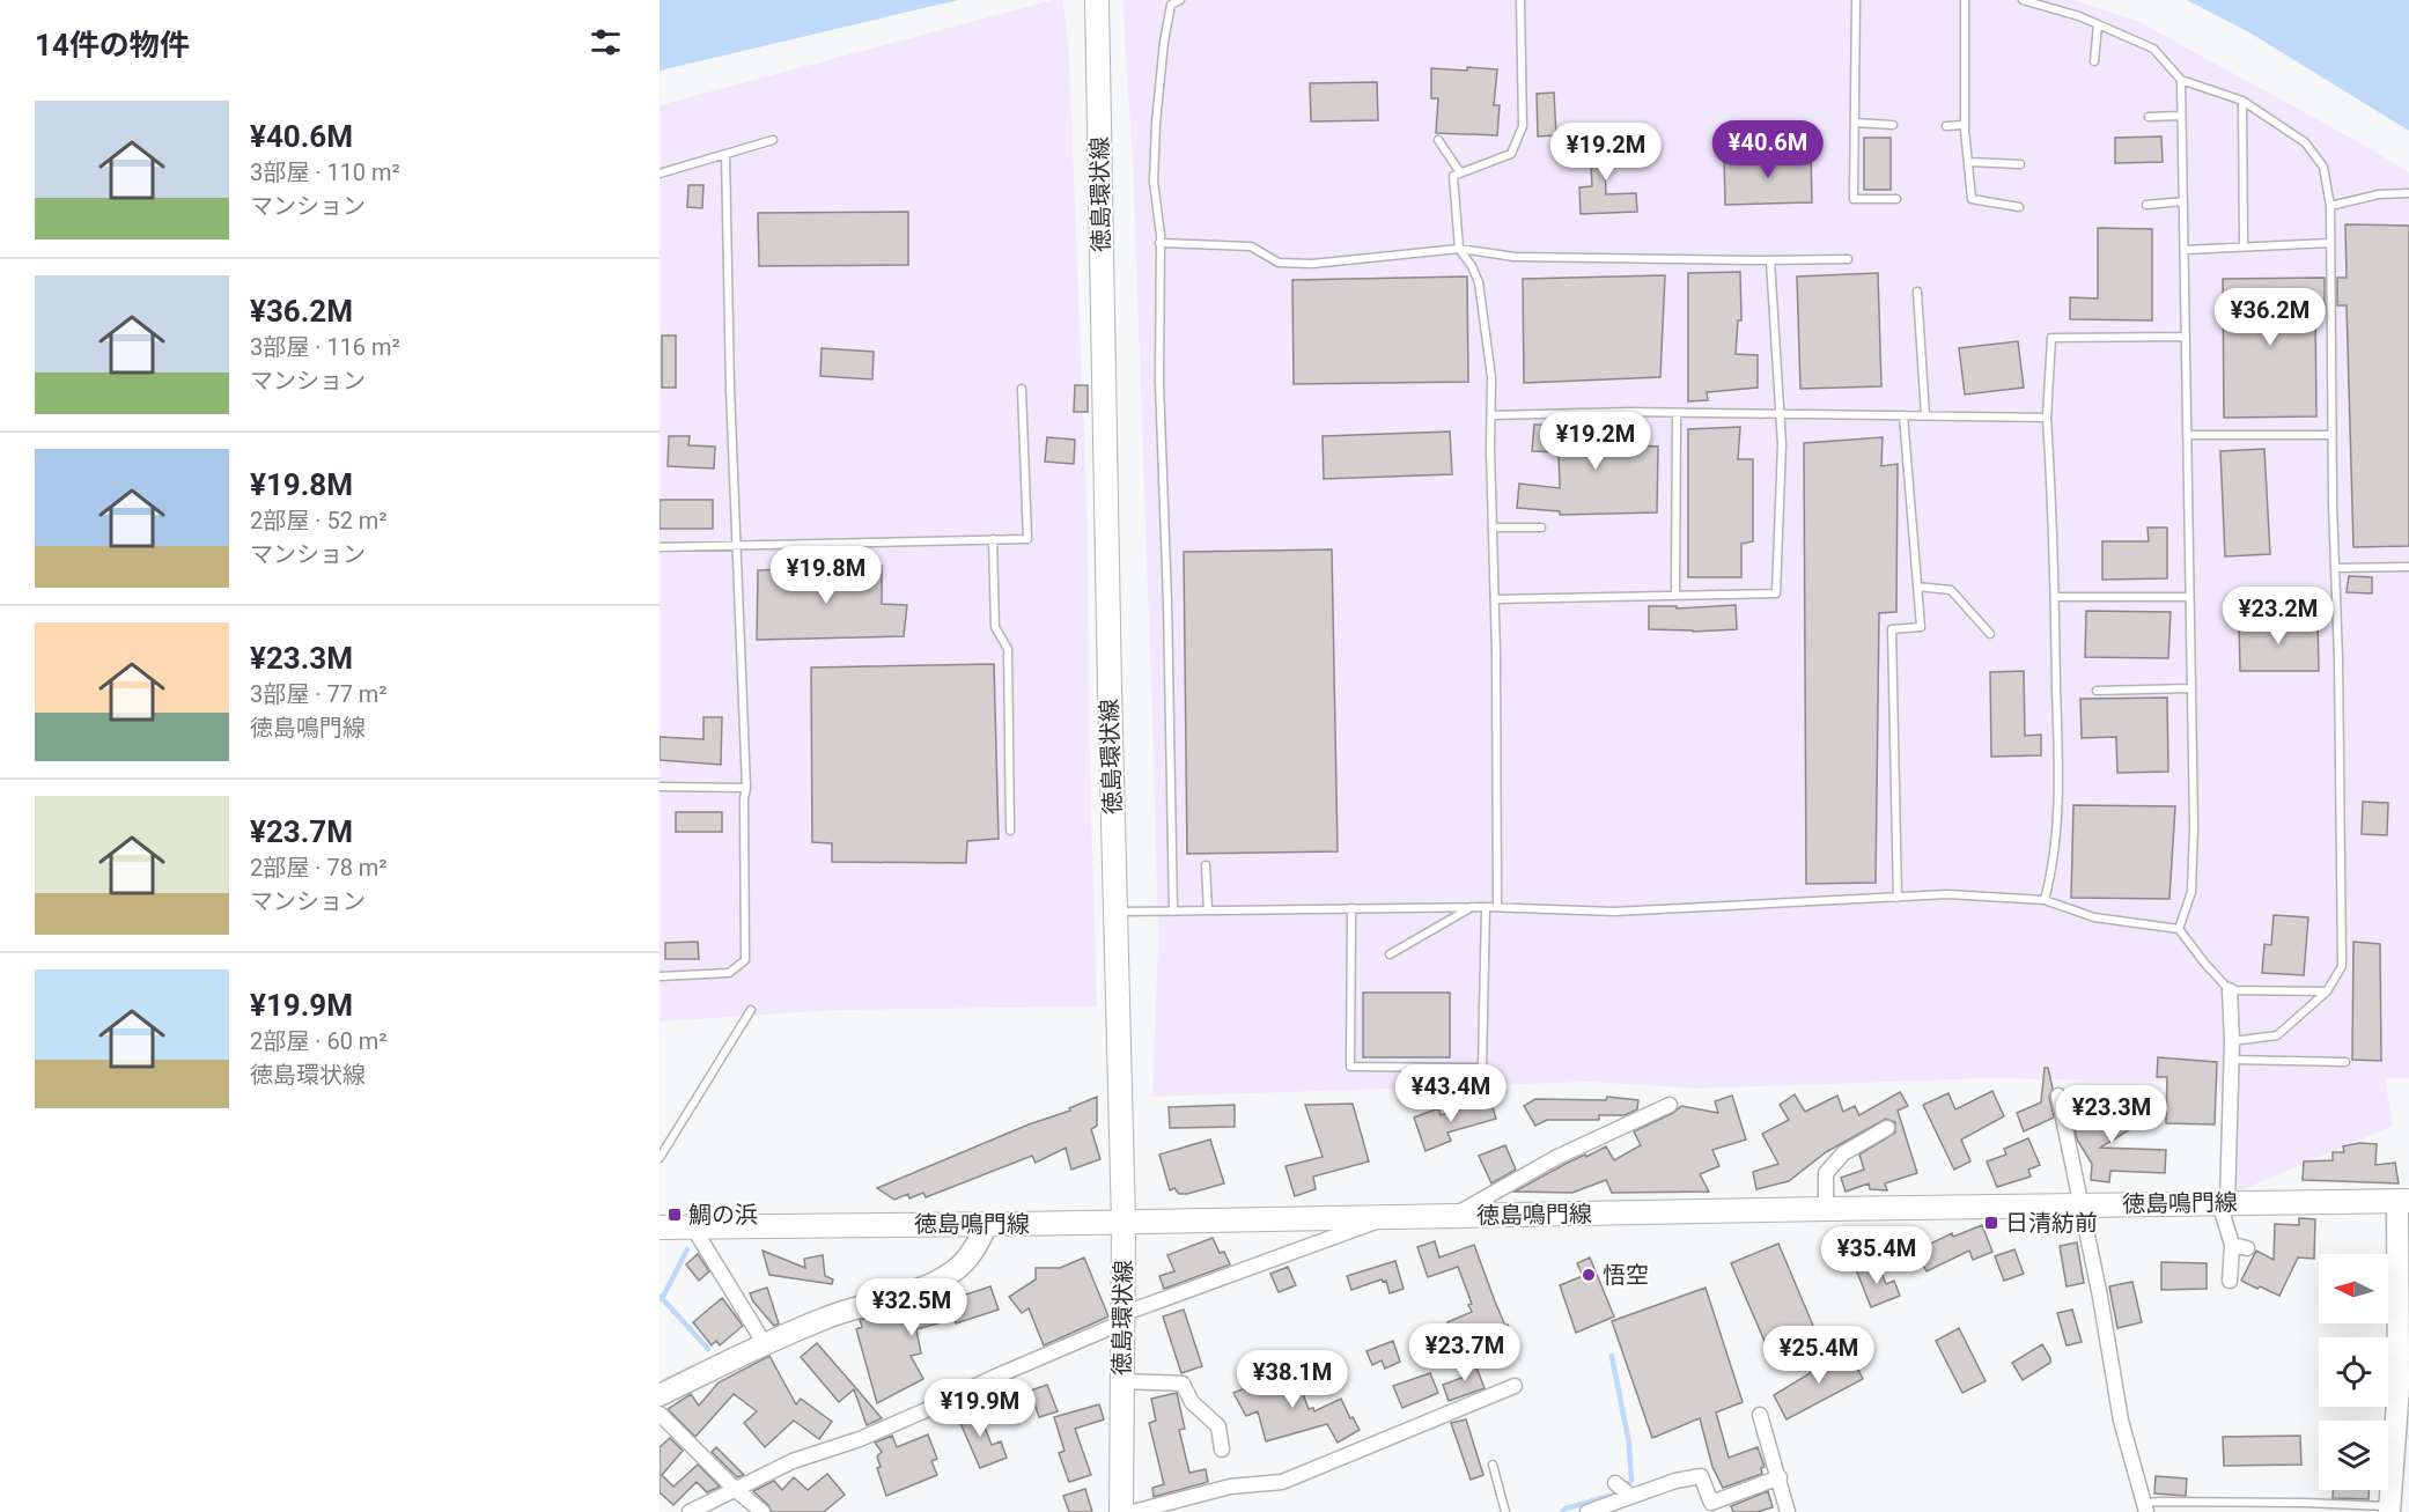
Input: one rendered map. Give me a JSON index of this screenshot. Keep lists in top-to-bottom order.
{
  "streets": {
    "main road": ["徳島環状線", "徳島鳴門線"]
  },
  "crossings": [
    ["徳島環状線", "徳島鳴門線"]
  ],
  "places": {
    "transit": ["鯛の浜", "日清紡前"],
    "other": ["悟空"]
  },
  "north": "left",
  "page": {
    "heading": "14件の物件",
    "list": [
      {
        "name": "¥40.6M",
        "note": "3部屋 · 110 m² · マンション"
      },
      {
        "name": "¥36.2M",
        "note": "3部屋 · 116 m² · マンション"
      },
      {
        "name": "¥19.8M",
        "note": "2部屋 · 52 m² · マンション"
      },
      {
        "name": "¥23.3M",
        "note": "3部屋 · 77 m² · 徳島鳴門線"
      },
      {
        "name": "¥23.7M",
        "note": "2部屋 · 78 m² · マンション"
      },
      {
        "name": "¥19.9M",
        "note": "2部屋 · 60 m² · 徳島環状線"
      }
    ],
    "price": [
      "¥40.6M",
      "¥19.2M",
      "¥36.2M",
      "¥19.2M",
      "¥19.8M",
      "¥23.2M",
      "¥43.4M",
      "¥23.3M",
      "¥35.4M",
      "¥32.5M",
      "¥23.7M",
      "¥25.4M",
      "¥38.1M",
      "¥19.9M"
    ]
  }
}
